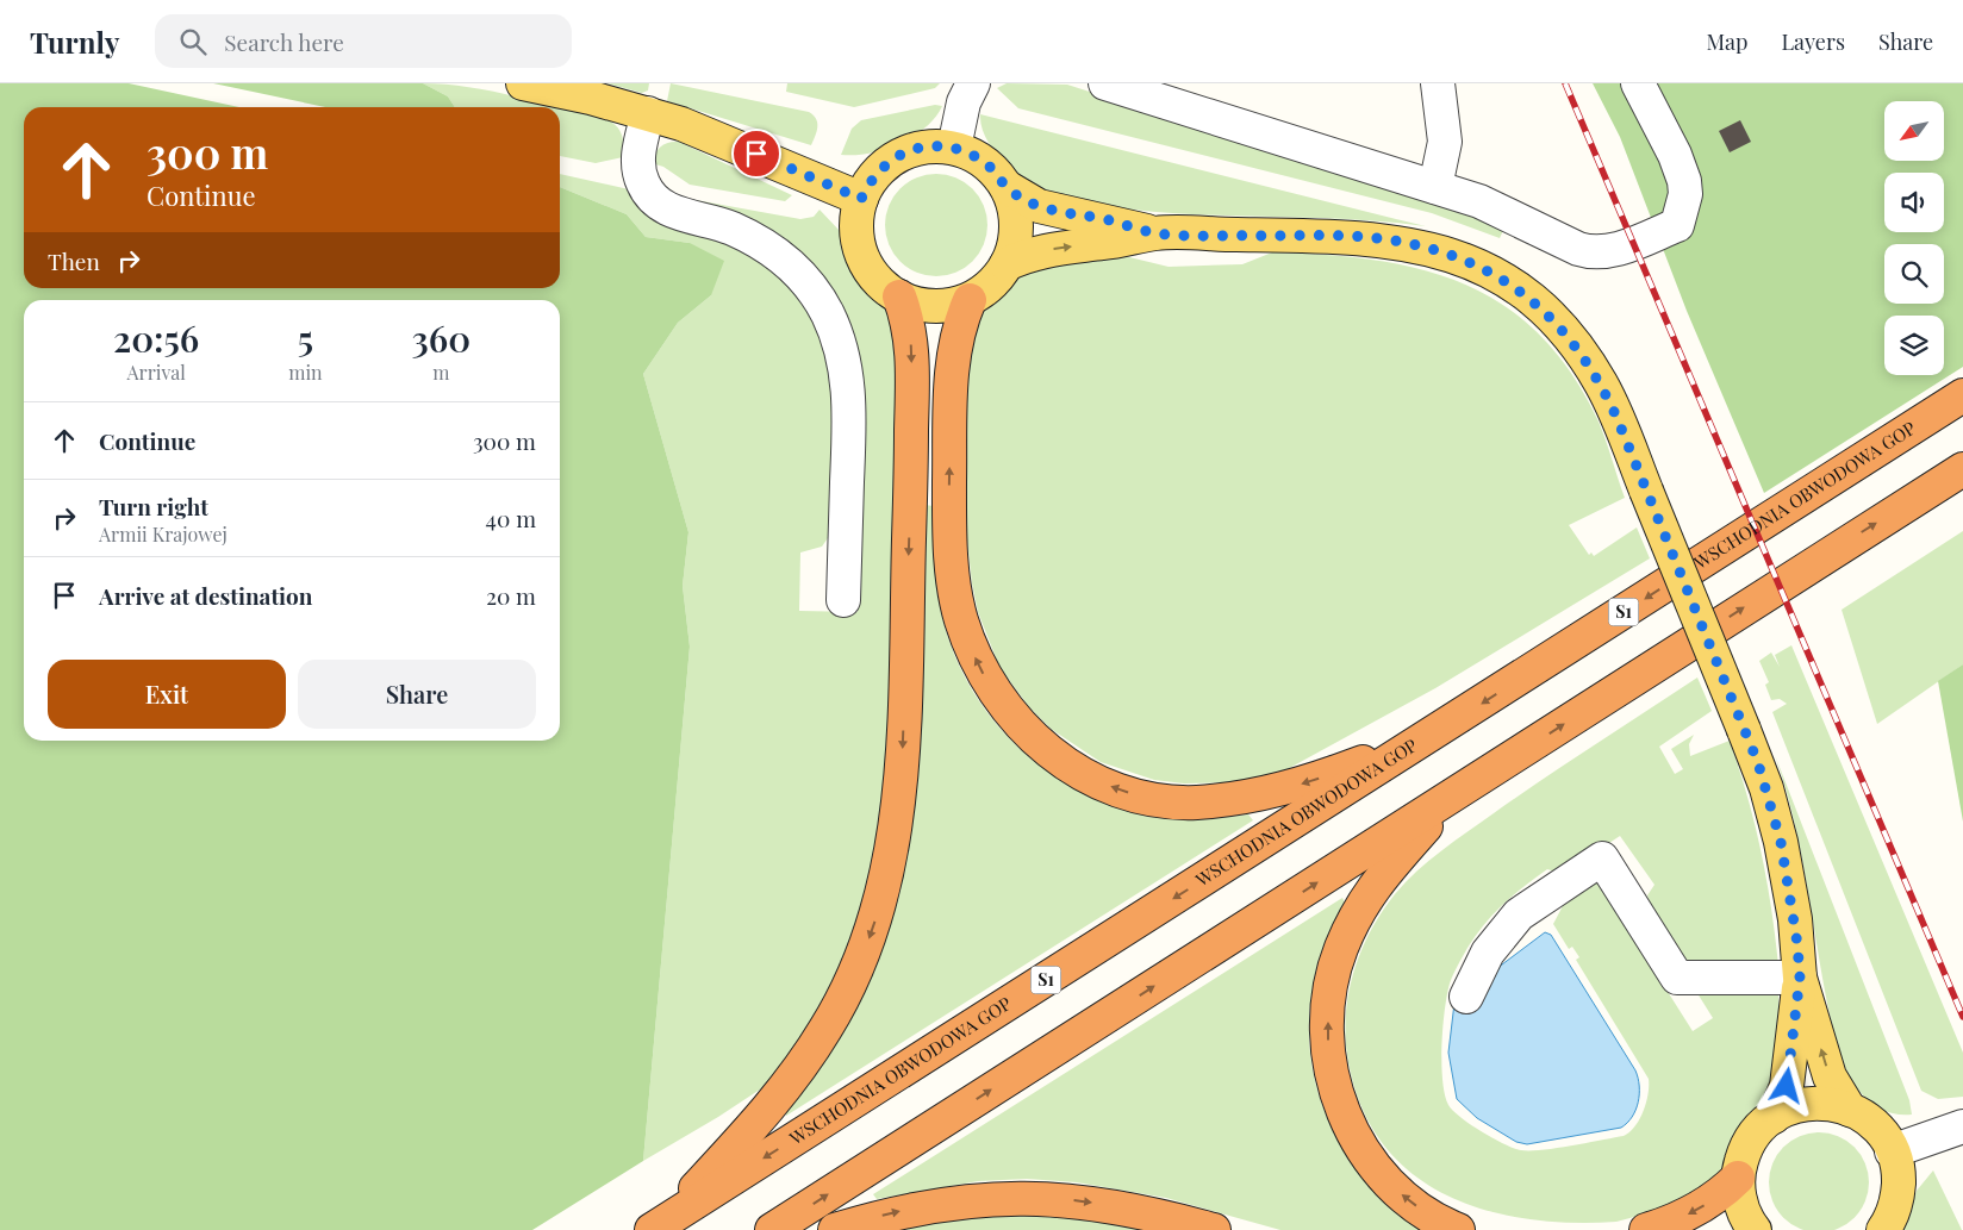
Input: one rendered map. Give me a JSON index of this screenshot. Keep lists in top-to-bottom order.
{
  "streets": {
    "highway": ["WSCHODNIA OBWODOWA GOP", "S1"]
  },
  "north": "bottom left",
  "page": {
    "header": "Turnly",
    "search": "Search here",
    "nav": ["Map", "Layers", "Share"],
    "turn": ["300 m", "Continue"],
    "then": "Then",
    "eta": [
      "20:56",
      "Arrival",
      "5",
      "min",
      "360",
      "m"
    ],
    "list": [
      {
        "name": "Continue",
        "value": "300 m"
      },
      {
        "name": "Turn right",
        "note": "Armii Krajowej",
        "value": "40 m"
      },
      {
        "name": "Arrive at destination",
        "value": "20 m"
      }
    ],
    "buttons": ["Exit", "Share"]
  }
}
